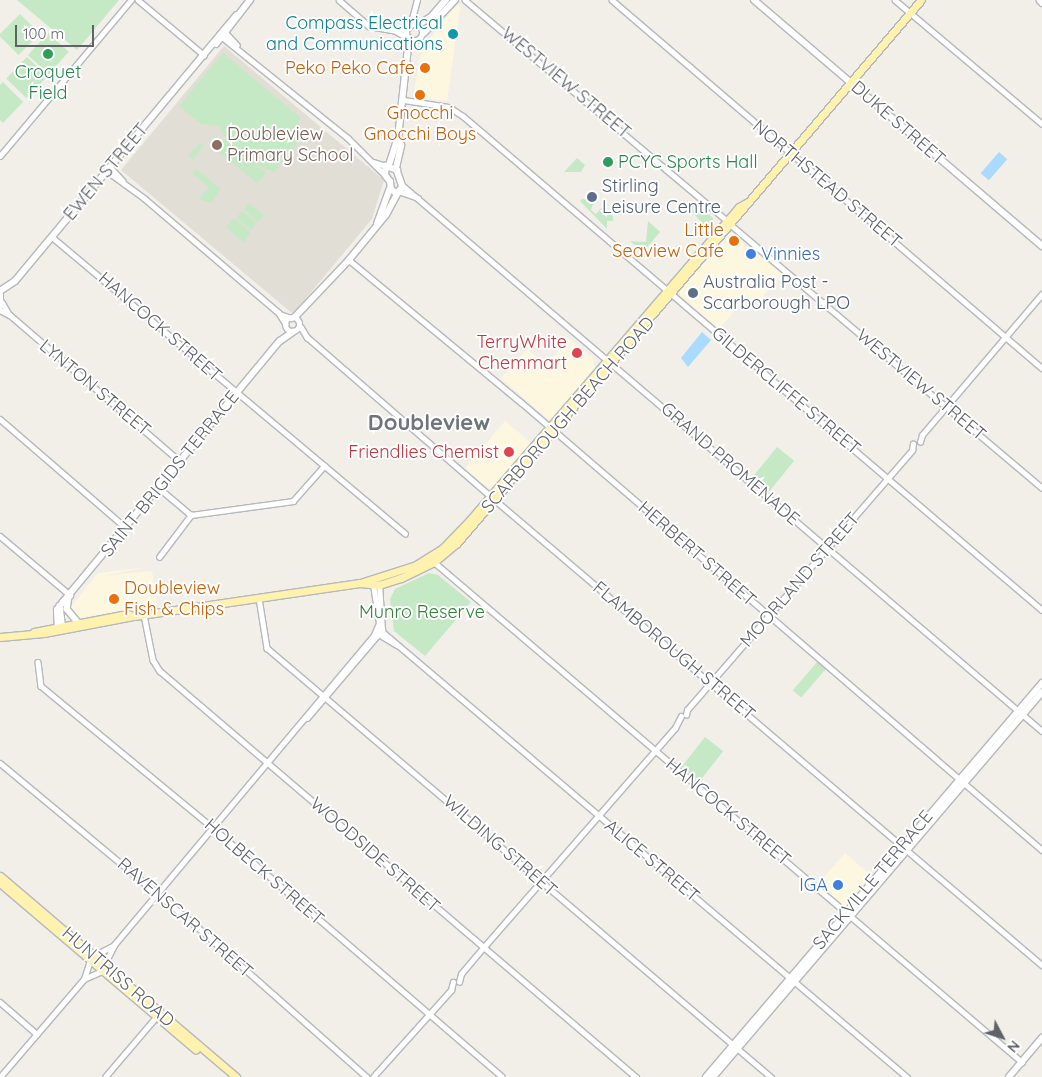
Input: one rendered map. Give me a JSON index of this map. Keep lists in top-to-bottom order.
{
  "streets": {
    "main road": [
      "DUKE STREET",
      "EWEN STREET",
      "SCARBOROUGH BEACH ROAD",
      "SACKVILLE TERRACE",
      "HUNTRISS ROAD"
    ],
    "street": [
      "WESTVIEW STREET",
      "NORTHSTEAD STREET",
      "HANCOCK STREET",
      "LYNTON STREET",
      "GILDERCLIFFE STREET",
      "GRAND PROMENADE",
      "SAINT BRIGIDS TERRACE",
      "HERBERT STREET",
      "MOORLAND STREET",
      "FLAMBOROUGH STREET",
      "WILDING STREET",
      "WOODSIDE STREET",
      "ALICE STREET",
      "HOLBECK STREET",
      "RAVENSCAR STREET"
    ]
  },
  "crossings": [
    ["WESTVIEW STREET", "SCARBOROUGH BEACH ROAD"],
    ["DUKE STREET", "SCARBOROUGH BEACH ROAD"],
    ["EWEN STREET", "HANCOCK STREET"],
    ["EWEN STREET", "LYNTON STREET"],
    ["NORTHSTEAD STREET", "SCARBOROUGH BEACH ROAD"],
    ["HANCOCK STREET", "SCARBOROUGH BEACH ROAD"],
    ["HANCOCK STREET", "SAINT BRIGIDS TERRACE"],
    ["HANCOCK STREET", "MOORLAND STREET"],
    ["HANCOCK STREET", "SACKVILLE TERRACE"],
    ["LYNTON STREET", "SAINT BRIGIDS TERRACE"],
    ["GILDERCLIFFE STREET", "SCARBOROUGH BEACH ROAD"],
    ["GILDERCLIFFE STREET", "MOORLAND STREET"],
    ["SCARBOROUGH BEACH ROAD", "GRAND PROMENADE"],
    ["SCARBOROUGH BEACH ROAD", "SAINT BRIGIDS TERRACE"],
    ["SCARBOROUGH BEACH ROAD", "HERBERT STREET"],
    ["SCARBOROUGH BEACH ROAD", "FLAMBOROUGH STREET"],
    ["SCARBOROUGH BEACH ROAD", "WILDING STREET"],
    ["SCARBOROUGH BEACH ROAD", "WOODSIDE STREET"],
    ["GRAND PROMENADE", "MOORLAND STREET"],
    ["GRAND PROMENADE", "SACKVILLE TERRACE"],
    ["SAINT BRIGIDS TERRACE", "FLAMBOROUGH STREET"],
    ["HERBERT STREET", "MOORLAND STREET"],
    ["HERBERT STREET", "SACKVILLE TERRACE"],
    ["MOORLAND STREET", "FLAMBOROUGH STREET"],
    ["MOORLAND STREET", "WILDING STREET"],
    ["MOORLAND STREET", "WOODSIDE STREET"],
    ["MOORLAND STREET", "ALICE STREET"],
    ["MOORLAND STREET", "HOLBECK STREET"],
    ["FLAMBOROUGH STREET", "SACKVILLE TERRACE"],
    ["WILDING STREET", "SACKVILLE TERRACE"],
    ["ALICE STREET", "SACKVILLE TERRACE"]
  ],
  "districts": ["Doubleview"],
  "parks": ["Munro Reserve"],
  "places": [
    "Compass Electrical and Communications",
    "Croquet Field",
    "Peko Peko Cafe",
    "Gnocchi Gnocchi Boys",
    "Doubleview Primary School",
    "PCYC Sports Hall",
    "Stirling Leisure Centre",
    "Little Seaview Cafe",
    "Vinnies",
    "Australia Post - Scarborough LPO",
    "TerryWhite Chemmart",
    "Friendlies Chemist",
    "Doubleview Fish & Chips",
    "IGA"
  ],
  "scale_bar": "100 m",
  "north": "bottom right"
}
